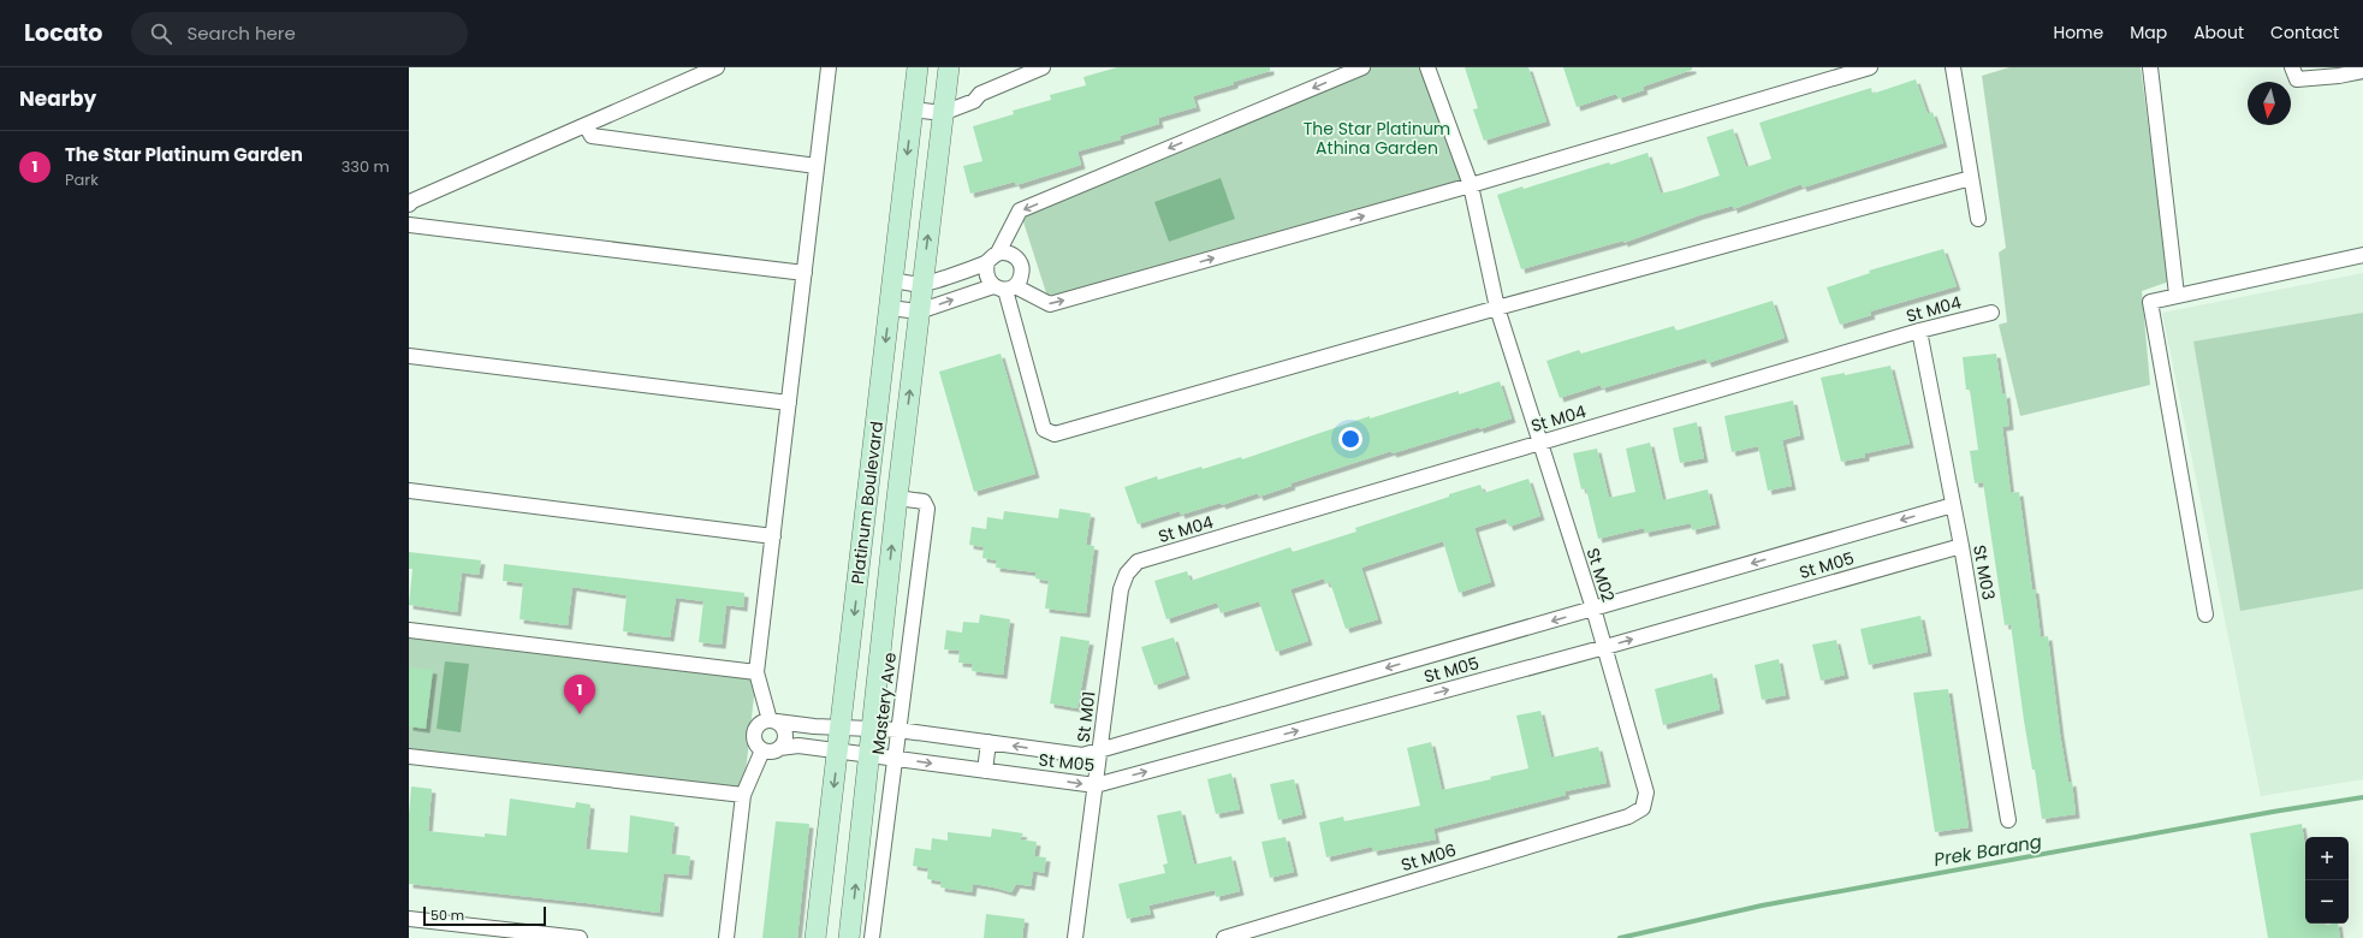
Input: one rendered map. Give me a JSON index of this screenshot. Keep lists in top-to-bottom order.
{
  "streets": {
    "street": [
      "St M04",
      "Platinum Boulevard",
      "St M05",
      "St M03",
      "St M02",
      "Mastery Ave",
      "St M01",
      "St M06"
    ]
  },
  "crossings": [
    ["St M04", "St M03"],
    ["St M04", "St M02"],
    ["St M04", "St M01"],
    ["Platinum Boulevard", "St M05"],
    ["Platinum Boulevard", "Mastery Ave"],
    ["St M05", "St M03"],
    ["St M05", "St M02"],
    ["St M05", "Mastery Ave"],
    ["St M05", "St M01"],
    ["St M02", "St M06"]
  ],
  "water": ["Prek Barang"],
  "parks": ["The Star Platinum Athina Garden"],
  "scale_bar": "50 m",
  "north": "bottom",
  "page": {
    "header": "Locato",
    "search": "Search here",
    "nav": [
      "Home",
      "Map",
      "About",
      "Contact"
    ],
    "heading": "Nearby",
    "list": [
      {
        "mark": "1",
        "name": "The Star Platinum Garden",
        "note": "Park",
        "value": "330 m"
      }
    ],
    "pins": "1",
    "map_buttons": ["+", "−"],
    "scale": "50 m"
  }
}
